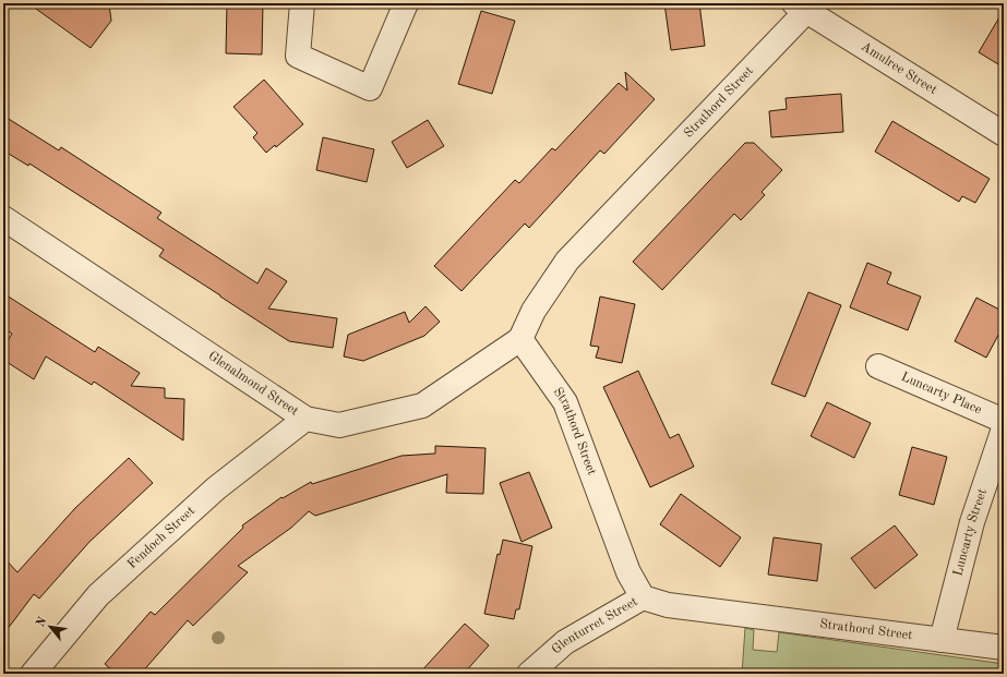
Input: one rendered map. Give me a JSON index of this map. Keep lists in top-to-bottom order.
{
  "streets": {
    "street": [
      "Amulree Street",
      "Strathord Street",
      "Glenalmond Street",
      "Luncarty Place",
      "Luncarty Street",
      "Fendoch Street",
      "Glenturret Street"
    ]
  },
  "crossings": [
    ["Amulree Street", "Strathord Street"],
    ["Strathord Street", "Glenalmond Street"],
    ["Strathord Street", "Luncarty Street"],
    ["Strathord Street", "Glenturret Street"],
    ["Glenalmond Street", "Fendoch Street"]
  ],
  "north": "top left"
}
